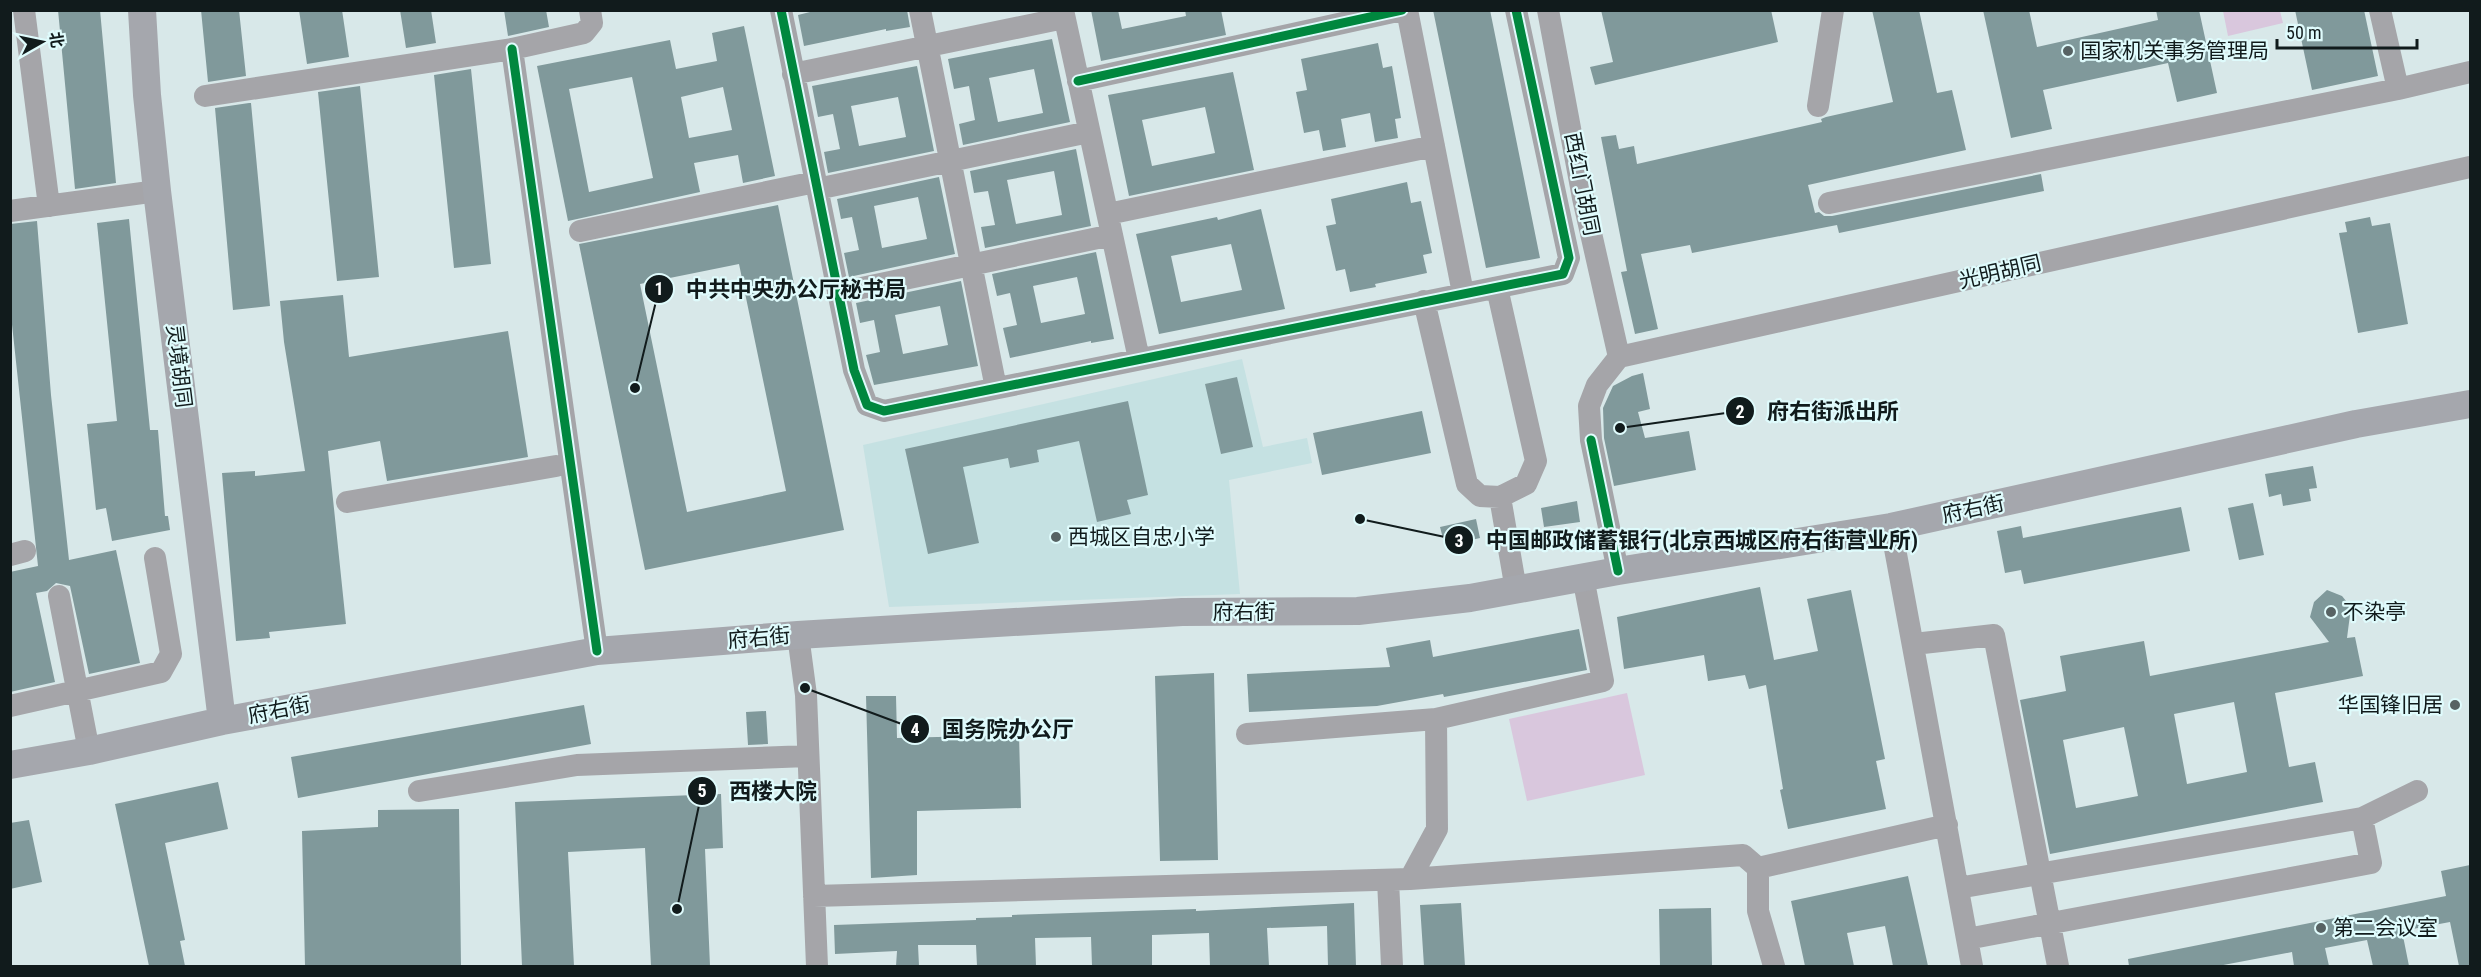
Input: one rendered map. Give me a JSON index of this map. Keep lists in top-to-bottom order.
{
  "streets": {
    "main road": ["灵境胡同", "府右街"],
    "street": ["西红门胡同", "光明胡同"]
  },
  "crossings": [
    ["西红门胡同", "光明胡同"],
    ["灵境胡同", "府右街"]
  ],
  "places": [
    "国家机关事务管理局",
    "中共中央办公厅秘书局",
    "府右街派出所",
    "中国邮政储蓄银行(北京西城区府右街营业所)",
    "西城区自忠小学",
    "不染亭",
    "国务院办公厅",
    "华国锋旧居",
    "西楼大院",
    "第二会议室"
  ],
  "scale_bar": "50 m",
  "north": "right"
}
